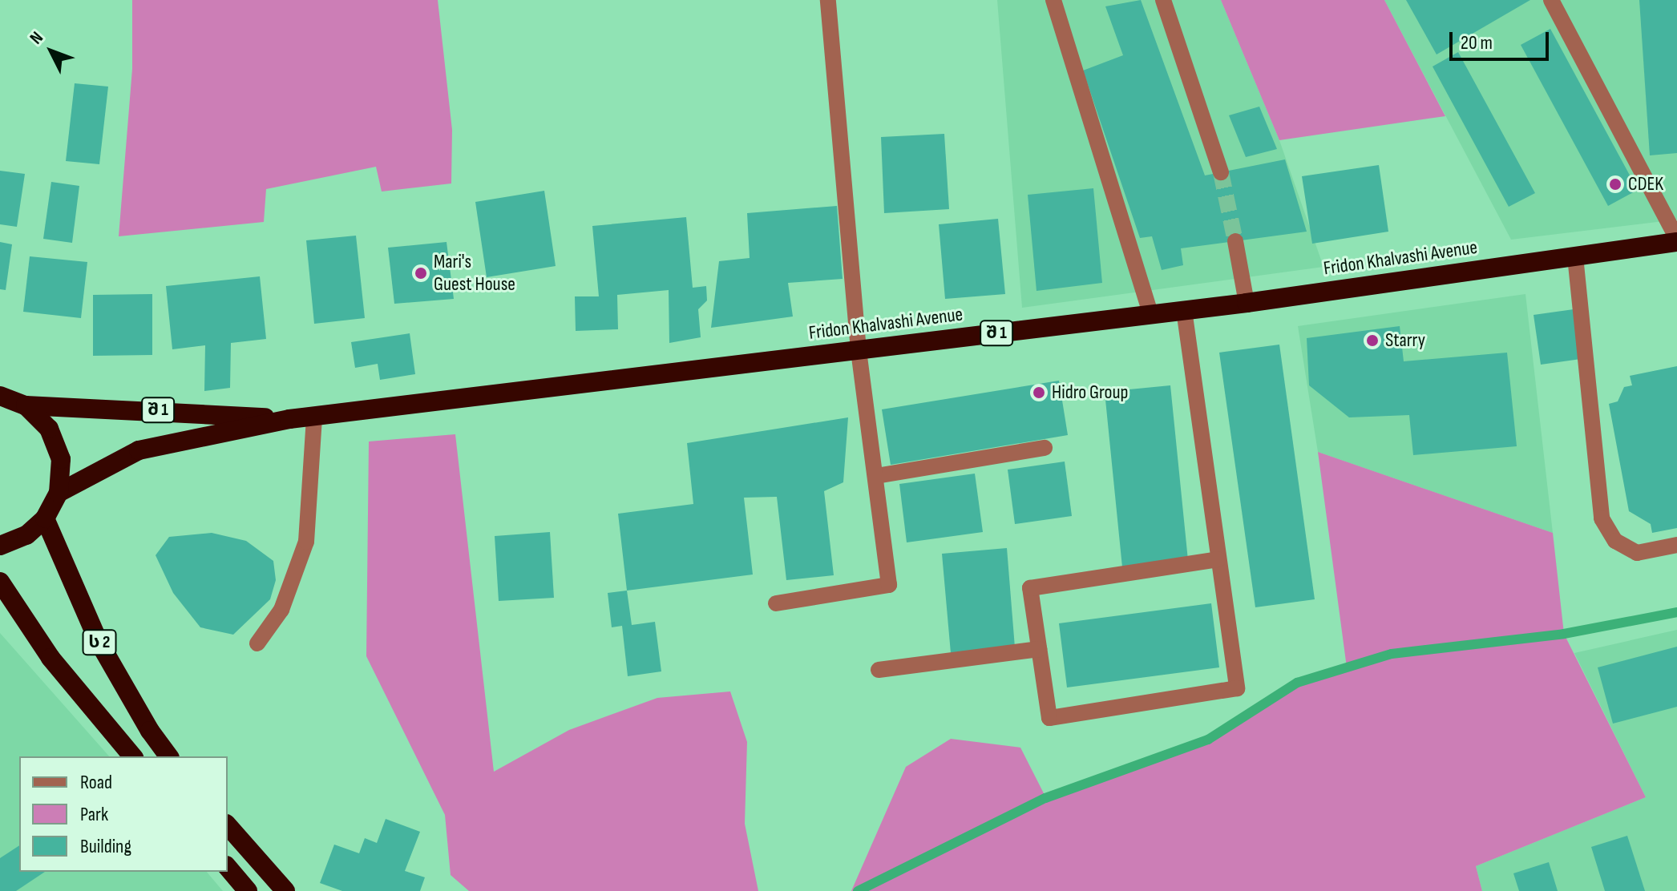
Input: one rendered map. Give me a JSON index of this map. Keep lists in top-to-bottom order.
{
  "streets": {
    "highway": ["Fridon Khalvashi Avenue", "შ 1", "ს 2"]
  },
  "crossings": [
    ["Fridon Khalvashi Avenue", "შ 1"]
  ],
  "places": [
    "CDEK",
    "Mari's Guest House",
    "Starry",
    "Hidro Group"
  ],
  "legend": ["Road", "Park", "Building"],
  "scale_bar": "20 m",
  "north": "top left"
}
